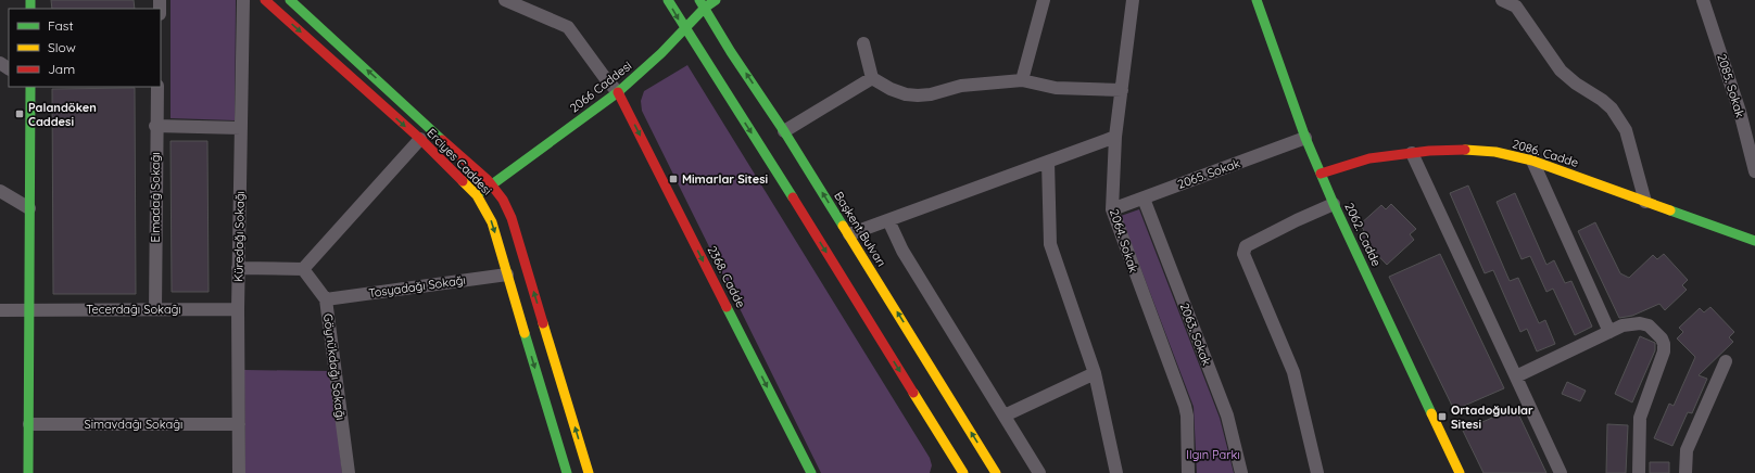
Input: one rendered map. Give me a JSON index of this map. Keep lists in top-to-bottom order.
{
  "streets": {
    "street": [
      "2085. Sokak",
      "2066 Caddesi",
      "2086. Cadde",
      "Erciyes Caddesi",
      "2065. Sokak",
      "Elmadağ Sokağı",
      "Başkent Bulvarı",
      "2062. Cadde",
      "Küredağı Sokağı",
      "2064. Sokak",
      "2368. Cadde",
      "Tosyadağı Sokağı",
      "Tecerdağı Sokağı",
      "2063. Sokak",
      "Göynükdağı Sokağı",
      "Simavdağı Sokağı"
    ]
  },
  "crossings": [
    ["2066 Caddesi", "Erciyes Caddesi"],
    ["2066 Caddesi", "Başkent Bulvarı"],
    ["2066 Caddesi", "2368. Cadde"],
    ["2086. Cadde", "2062. Cadde"],
    ["Erciyes Caddesi", "Tosyadağı Sokağı"],
    ["2065. Sokak", "2062. Cadde"],
    ["2065. Sokak", "2064. Sokak"],
    ["2065. Sokak", "2063. Sokak"],
    ["Elmadağ Sokağı", "Tecerdağı Sokağı"],
    ["Küredağı Sokağı", "Tecerdağı Sokağı"],
    ["Küredağı Sokağı", "Simavdağı Sokağı"],
    ["Tosyadağı Sokağı", "Göynükdağı Sokağı"]
  ],
  "one_way": ["2368. Cadde"],
  "parks": ["Ilgın Parkı"],
  "places": {
    "transit": ["Palandöken Caddesi", "Mimarlar Sitesi", "Ortadoğulular Sitesi"]
  },
  "legend": ["Fast", "Slow", "Jam"]
}
